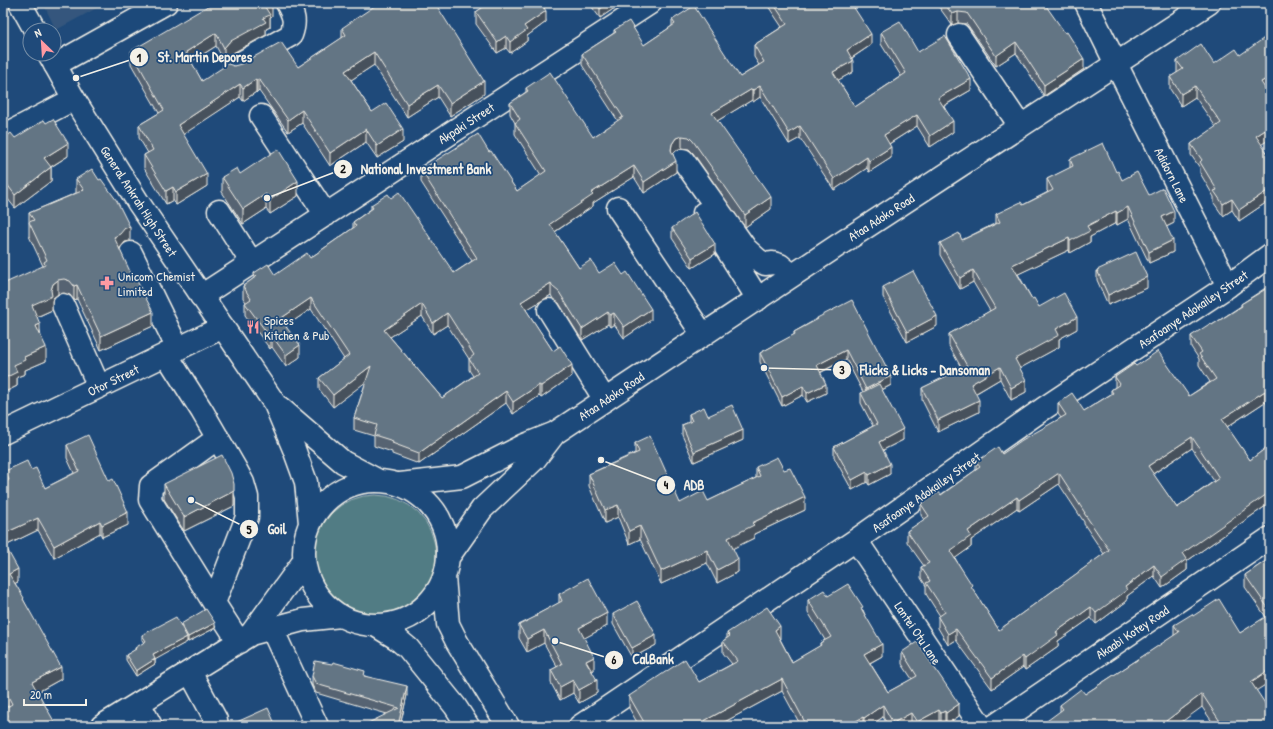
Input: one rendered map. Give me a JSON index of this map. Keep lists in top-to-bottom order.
{
  "streets": {
    "street": [
      "Akpaki Street",
      "Adidorn Lane",
      "General Ankrah High Street",
      "Ataa Adoko Road",
      "Asafoanye Adokailey Street",
      "Otor Street",
      "Akaabi Kotey Road",
      "Lantei Otu Lane"
    ]
  },
  "crossings": [
    ["Akpaki Street", "General Ankrah High Street"],
    ["Adidorn Lane", "Ataa Adoko Road"],
    ["Adidorn Lane", "Asafoanye Adokailey Street"],
    ["General Ankrah High Street", "Otor Street"],
    ["Asafoanye Adokailey Street", "Lantei Otu Lane"]
  ],
  "places": {
    "other": [
      "St. Martin Depores",
      "National Investment Bank",
      "Flicks & Licks - Dansoman",
      "ADB",
      "Goil",
      "CalBank"
    ],
    "pharmacy": ["Unicom Chemist Limited"],
    "restaurant": ["Spices Kitchen & Pub"]
  },
  "scale_bar": "20 m",
  "north": "top left"
}
